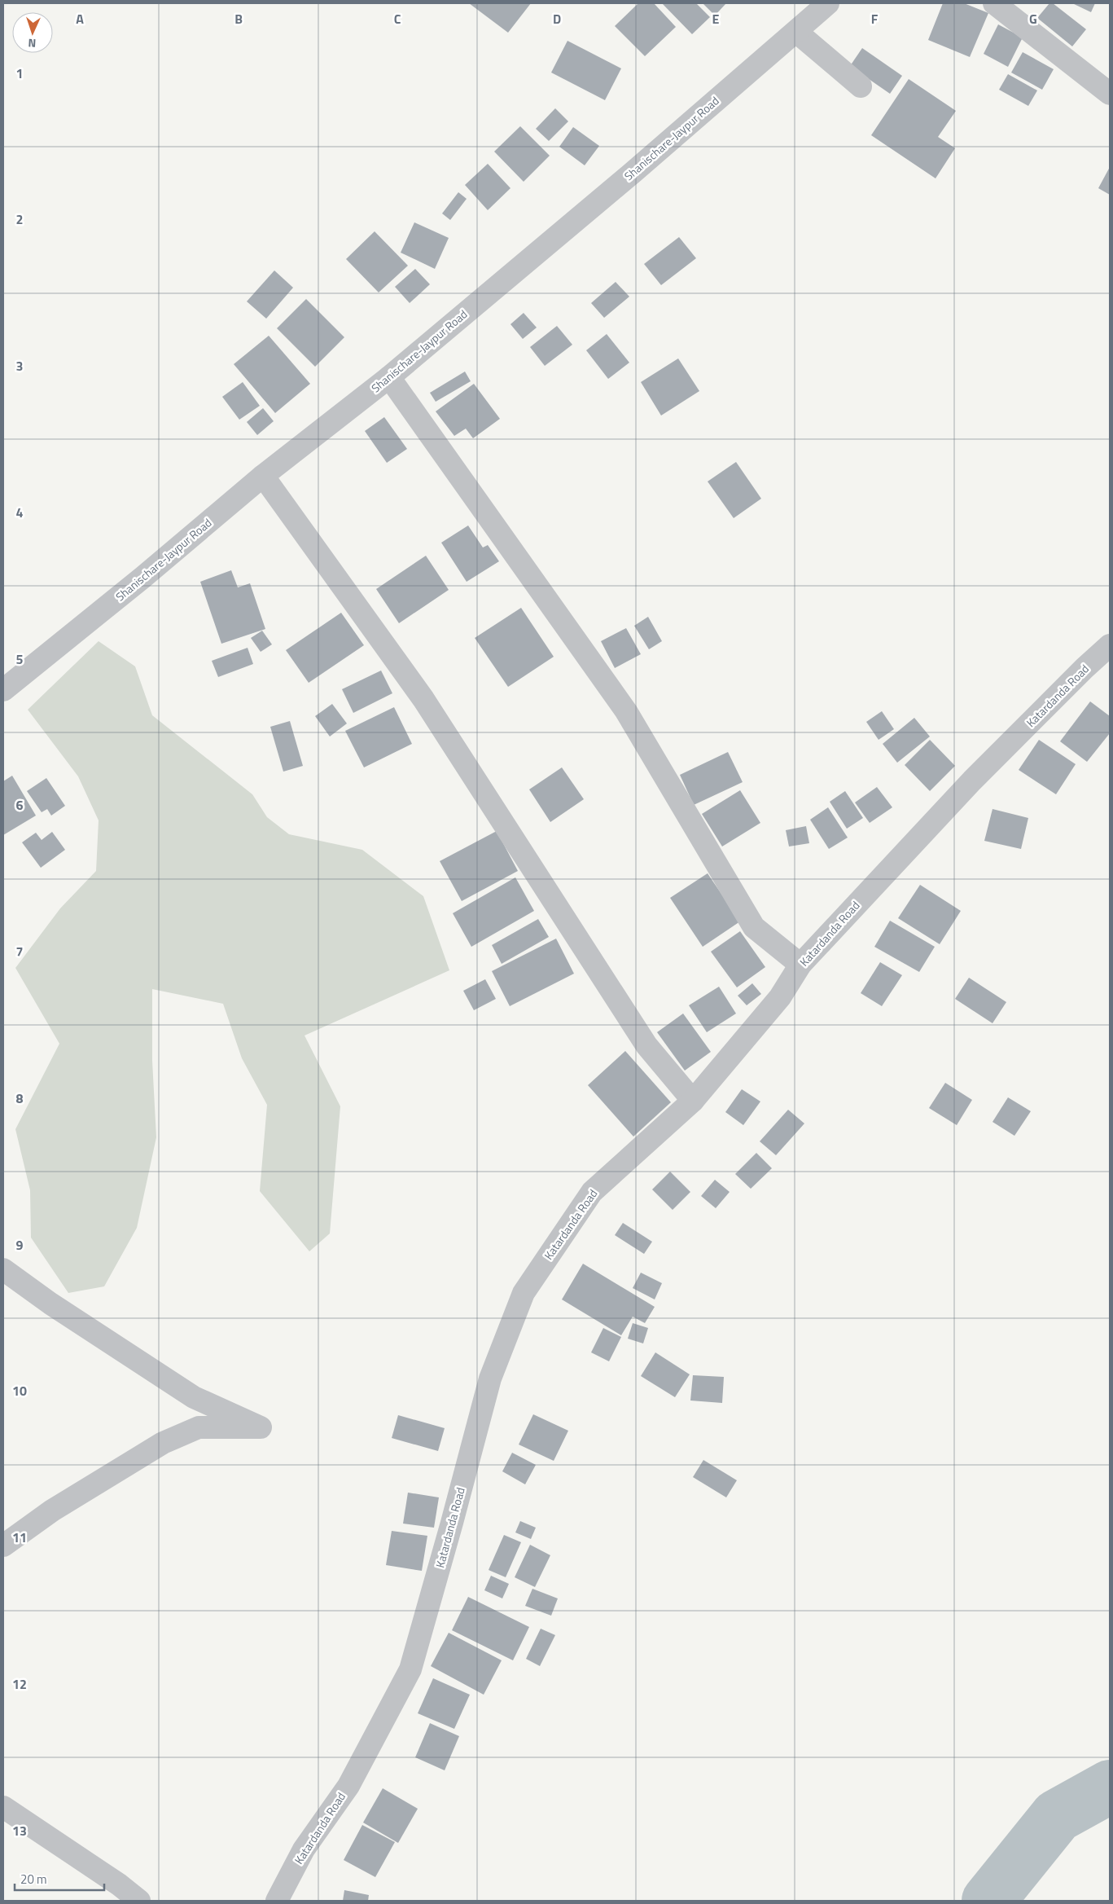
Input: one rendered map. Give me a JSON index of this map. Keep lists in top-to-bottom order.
{
  "streets": {
    "street": ["Shanischare-Jaypur Road", "Katardanda Road"]
  },
  "scale_bar": "20 m",
  "north": "bottom",
  "grid": {
    "columns": [
      "A",
      "B",
      "C",
      "D",
      "E",
      "F",
      "G"
    ],
    "rows": [
      "1",
      "2",
      "3",
      "4",
      "5",
      "6",
      "7",
      "8",
      "9",
      "10",
      "11",
      "12",
      "13"
    ]
  }
}
